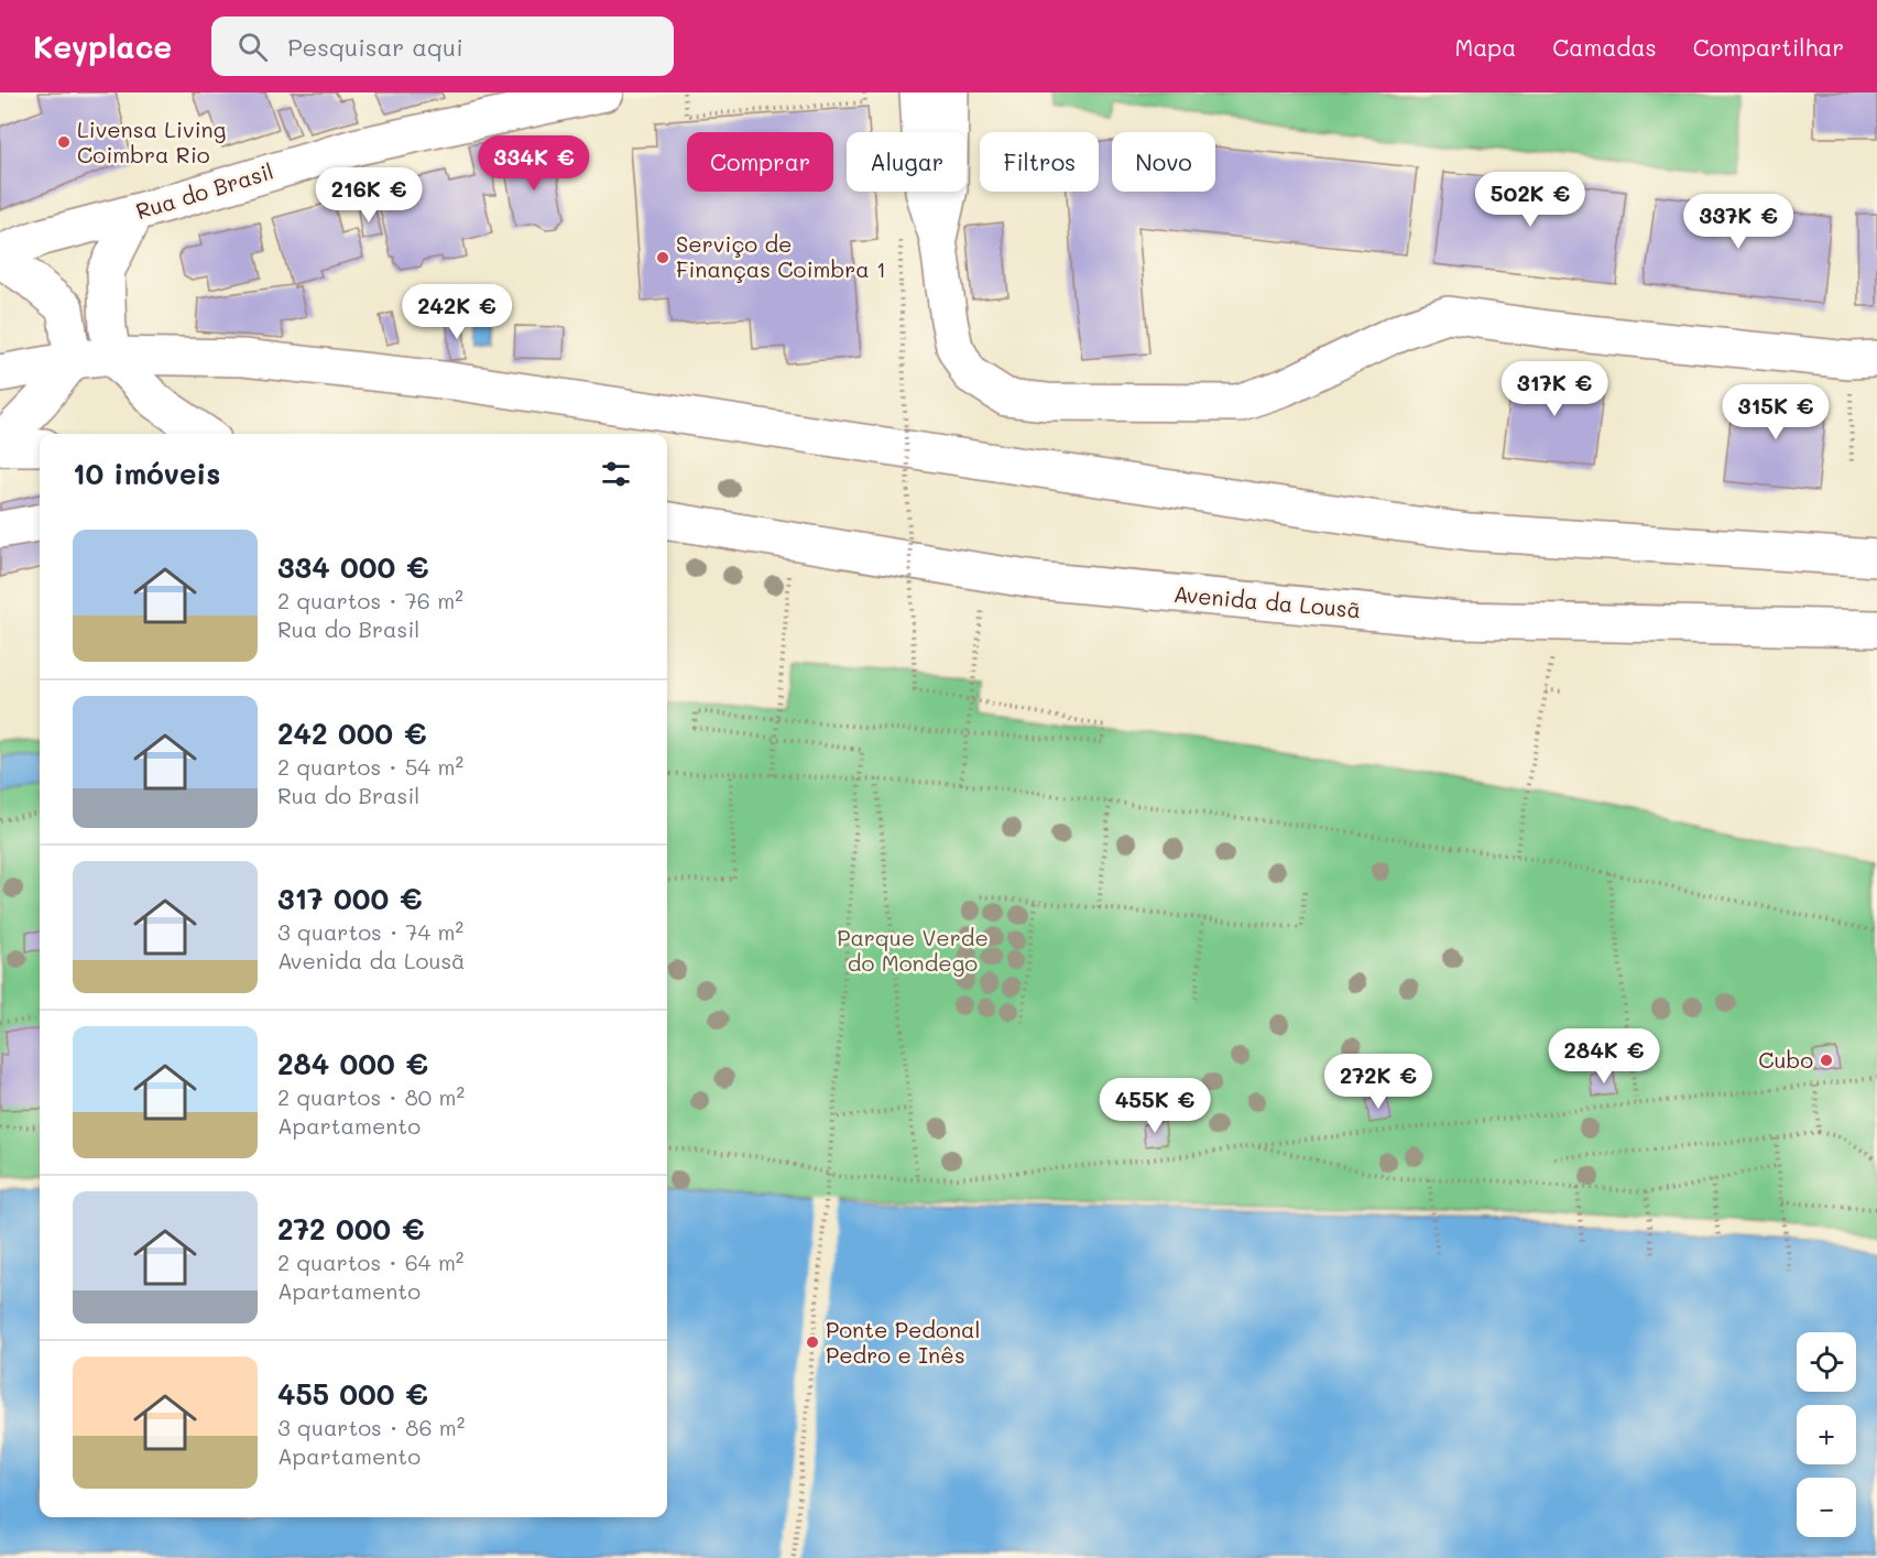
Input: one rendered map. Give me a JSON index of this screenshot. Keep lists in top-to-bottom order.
{
  "streets": {
    "main road": ["Rua do Brasil", "Avenida da Lousã"]
  },
  "parks": ["Parque Verde do Mondego"],
  "places": [
    "Livensa Living Coimbra Rio",
    "Serviço de Finanças Coimbra 1",
    "Cubo",
    "Ponte Pedonal Pedro e Inês"
  ],
  "page": {
    "header": "Keyplace",
    "search": "Pesquisar aqui",
    "nav": ["Mapa", "Camadas", "Compartilhar"],
    "chip": [
      "Comprar",
      "Alugar",
      "Filtros",
      "Novo"
    ],
    "price": [
      "334K €",
      "216K €",
      "502K €",
      "337K €",
      "242K €",
      "317K €",
      "315K €",
      "284K €",
      "272K €",
      "455K €"
    ],
    "heading": "10 imóveis",
    "list": [
      {
        "name": "334 000 €",
        "note": "2 quartos · 76 m² · Rua do Brasil"
      },
      {
        "name": "242 000 €",
        "note": "2 quartos · 54 m² · Rua do Brasil"
      },
      {
        "name": "317 000 €",
        "note": "3 quartos · 74 m² · Avenida da Lousã"
      },
      {
        "name": "284 000 €",
        "note": "2 quartos · 80 m² · Apartamento"
      },
      {
        "name": "272 000 €",
        "note": "2 quartos · 64 m² · Apartamento"
      },
      {
        "name": "455 000 €",
        "note": "3 quartos · 86 m² · Apartamento"
      }
    ],
    "map_buttons": ["+", "−"]
  }
}
